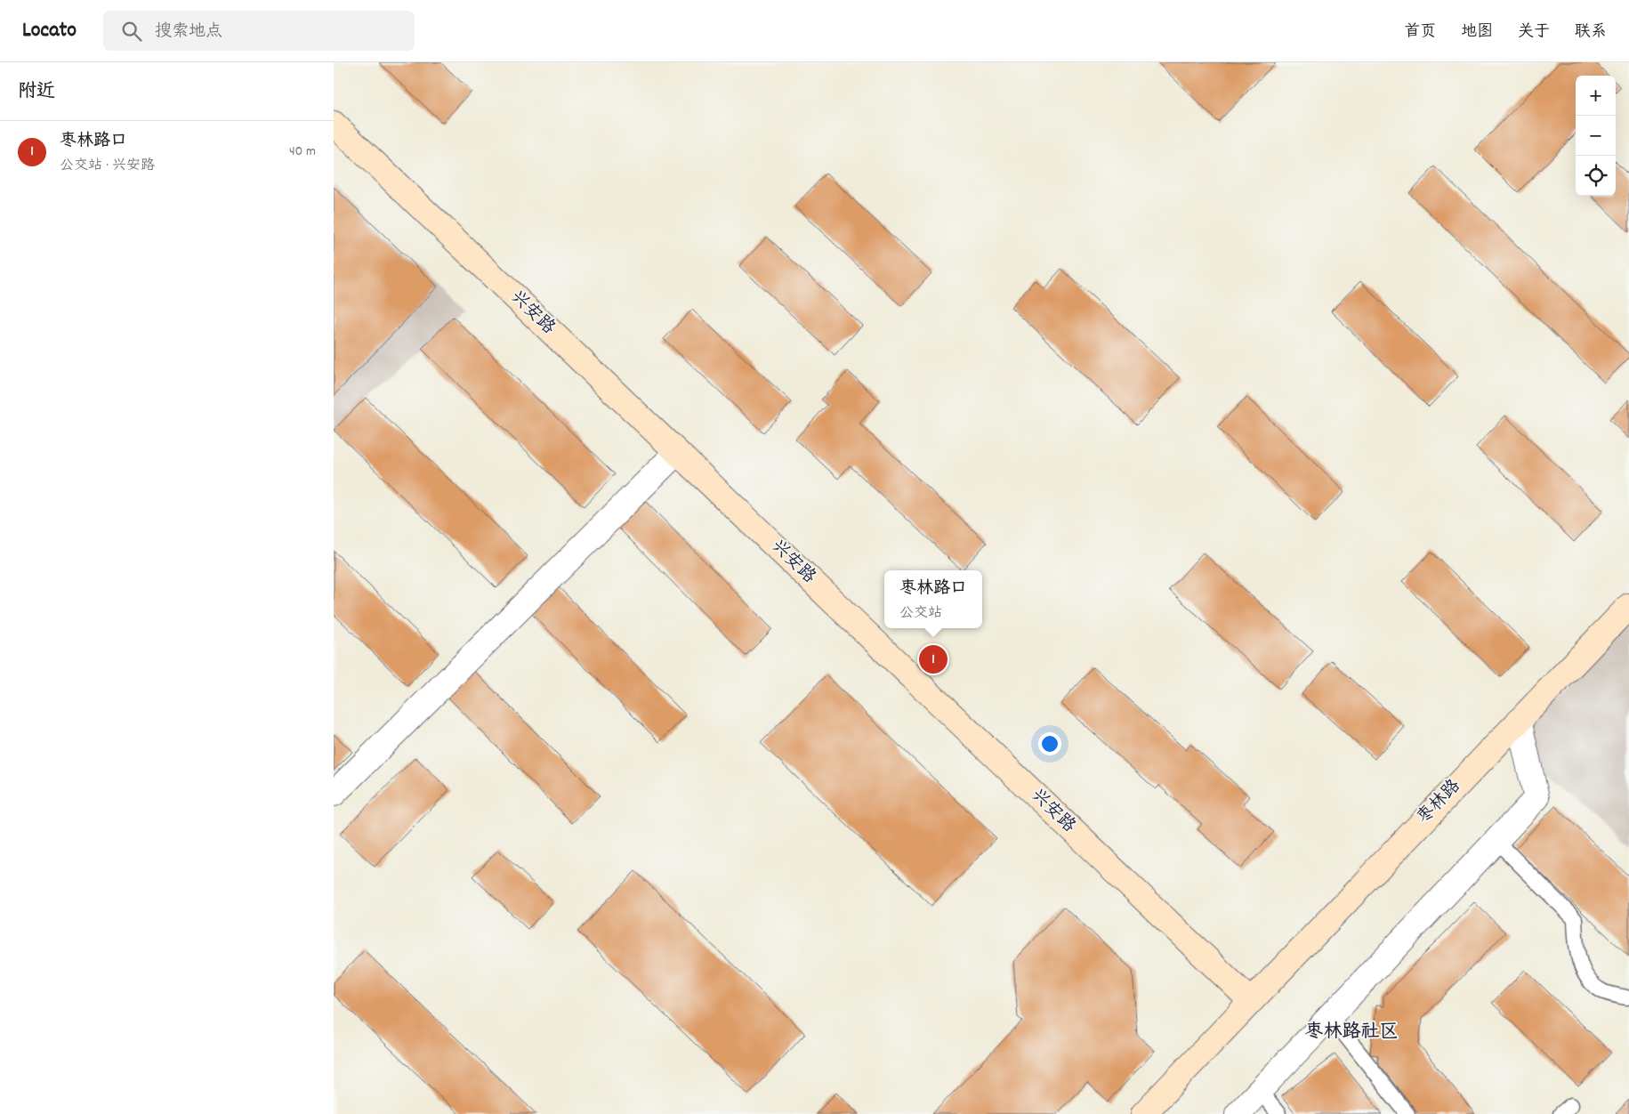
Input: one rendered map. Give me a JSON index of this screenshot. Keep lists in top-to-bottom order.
{
  "streets": {
    "street": ["兴安路", "枣林路"]
  },
  "crossings": [
    ["兴安路", "枣林路"]
  ],
  "districts": ["枣林路社区"],
  "page": {
    "header": "Locato",
    "search": "搜索地点",
    "nav": [
      "首页",
      "地图",
      "关于",
      "联系"
    ],
    "heading": "附近",
    "map_buttons": ["+", "−"],
    "list": [
      {
        "mark": "1",
        "name": "枣林路口",
        "note": "公交站 · 兴安路",
        "value": "40 m"
      }
    ],
    "popup": ["枣林路口", "公交站"],
    "pins": "1"
  }
}
